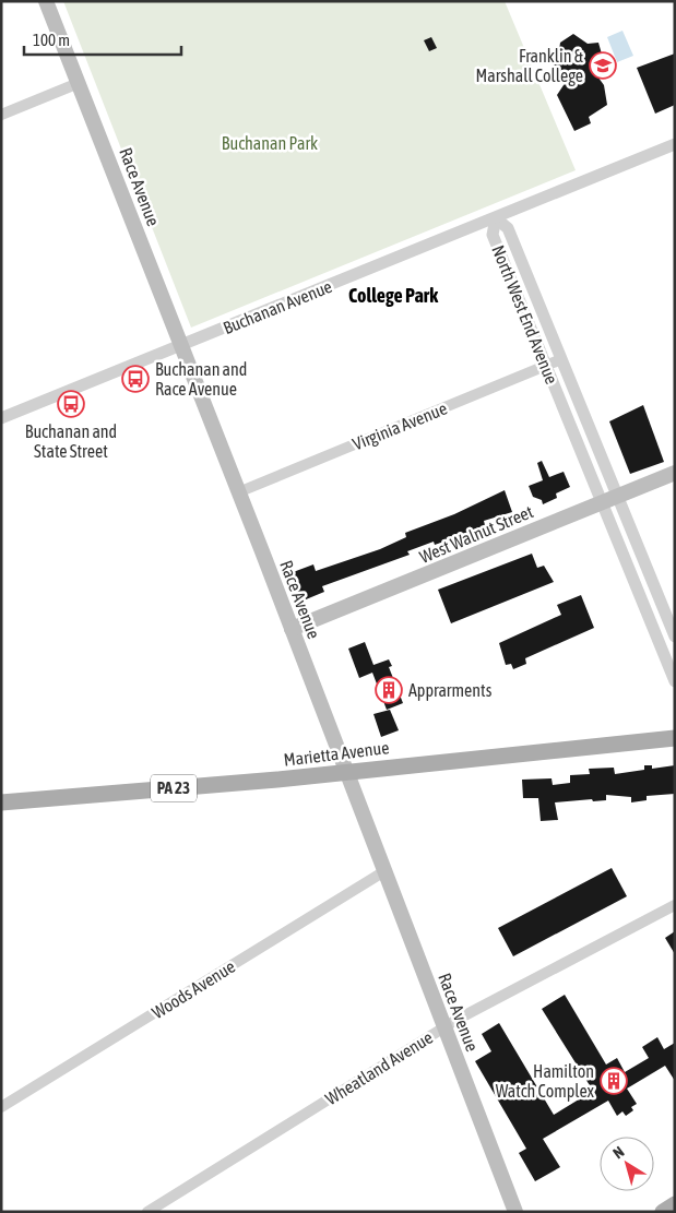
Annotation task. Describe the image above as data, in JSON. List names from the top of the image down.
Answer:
{
  "streets": {
    "main road": [
      "Race Avenue",
      "West Walnut Street",
      "Marietta Avenue",
      "PA 23"
    ],
    "street": [
      "Buchanan Avenue",
      "North West End Avenue",
      "Virginia Avenue",
      "Woods Avenue",
      "Wheatland Avenue"
    ]
  },
  "crossings": [
    ["Race Avenue", "Buchanan Avenue"],
    ["Race Avenue", "Virginia Avenue"],
    ["Race Avenue", "West Walnut Street"],
    ["Race Avenue", "Marietta Avenue"],
    ["Race Avenue", "Woods Avenue"],
    ["Race Avenue", "Wheatland Avenue"],
    ["Buchanan Avenue", "North West End Avenue"],
    ["North West End Avenue", "Virginia Avenue"],
    ["North West End Avenue", "West Walnut Street"]
  ],
  "districts": ["College Park"],
  "parks": ["Buchanan Park"],
  "places": {
    "school or university": ["Franklin & Marshall College"],
    "bus stop": ["Buchanan and Race Avenue", "Buchanan and State Street"],
    "building": ["Apprarments", "Hamilton Watch Complex"]
  },
  "scale_bar": "100 m",
  "north": "top left"
}
